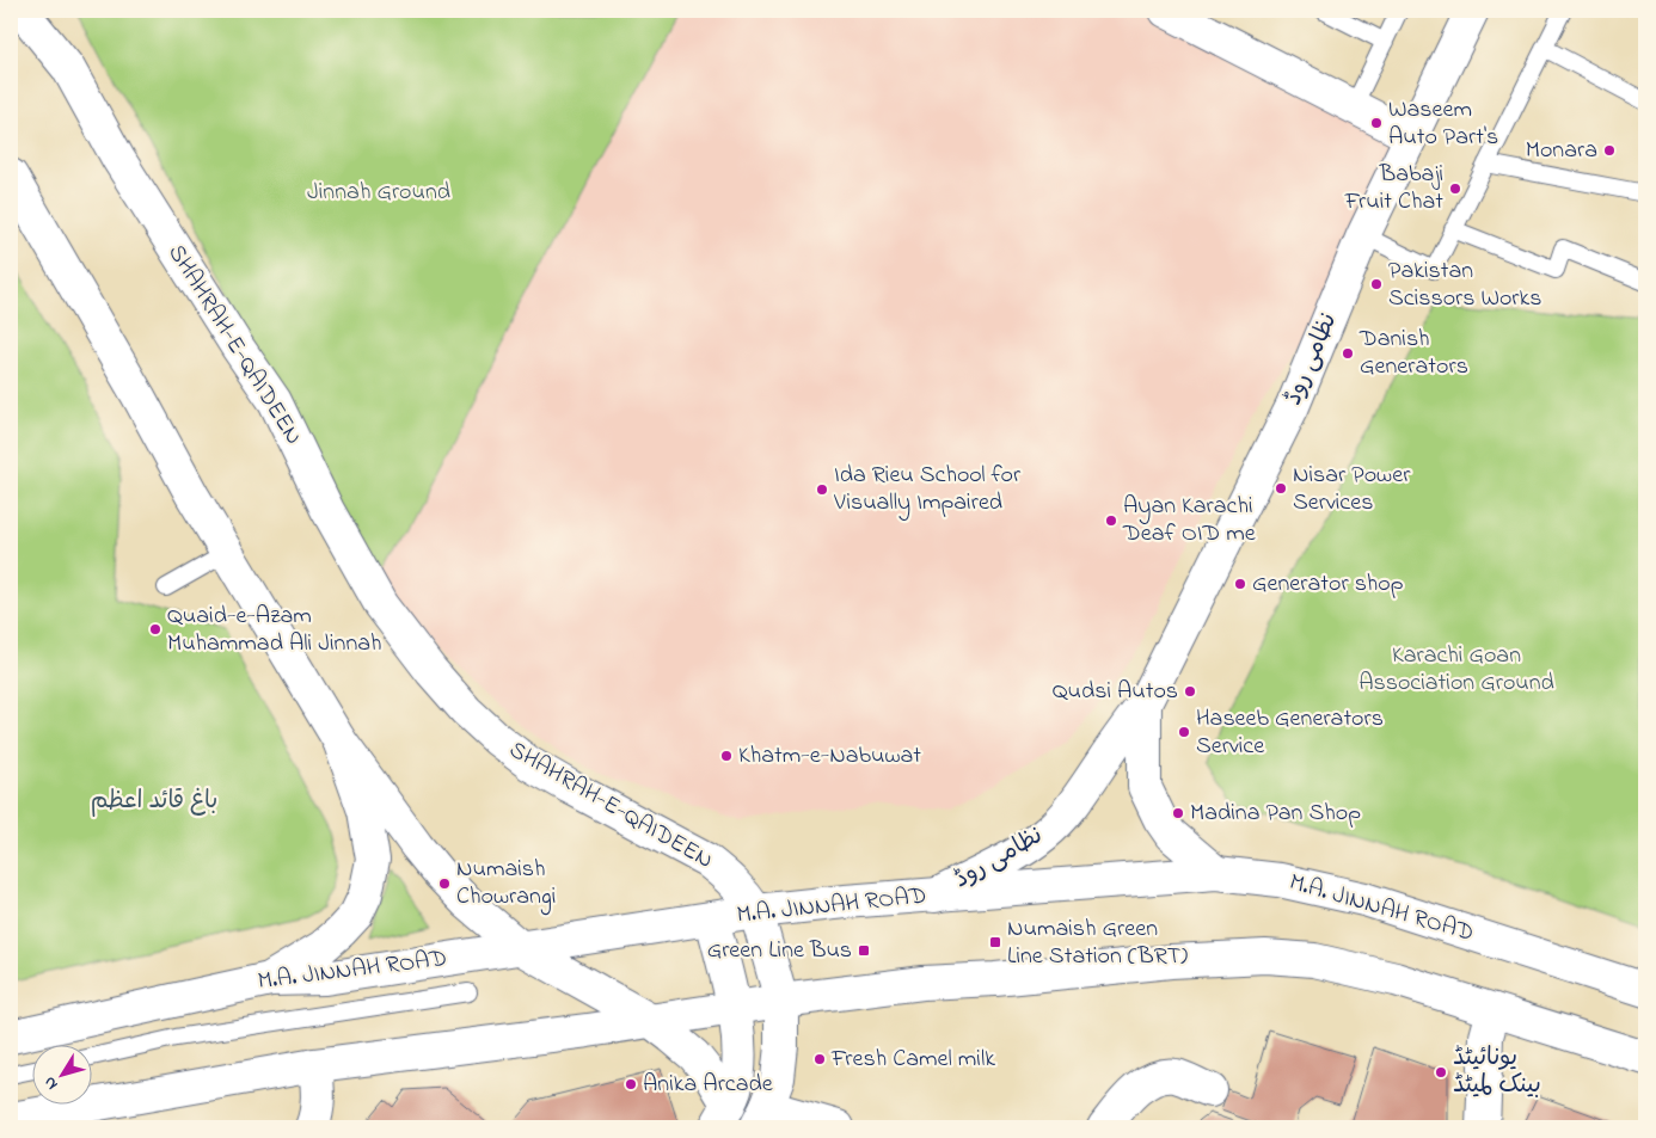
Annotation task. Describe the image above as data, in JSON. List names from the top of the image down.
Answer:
{
  "streets": {
    "main road": ["SHAHRAH-E-QAIDEEN", "نظامی روڈ", "M.A. JINNAH ROAD"]
  },
  "crossings": [
    ["SHAHRAH-E-QAIDEEN", "M.A. JINNAH ROAD"],
    ["نظامی روڈ", "M.A. JINNAH ROAD"]
  ],
  "parks": ["Jinnah Ground", "Karachi Goan Association Ground", "باغ قائد اعظم"],
  "places": {
    "other": [
      "Waseem Auto Part's",
      "Monara",
      "Babaji Fruit Chat",
      "Pakistan Scissors Works",
      "Danish Generators",
      "Nisar Power Services",
      "Ida Rieu School for Visually Impaired",
      "Ayan Karachi Deaf OID me",
      "Generator shop",
      "Quaid-e-Azam Muhammad Ali Jinnah",
      "Qudsi Autos",
      "Haseeb Generators Service",
      "Khatm-e-Nabuwat",
      "Madina Pan Shop",
      "Numaish Chowrangi",
      "Fresh Camel milk",
      "یونائیٹڈ بینک لمیٹڈ",
      "Anika Arcade"
    ],
    "transit": ["Numaish Green Line Station (BRT)", "Green Line Bus"]
  },
  "north": "bottom left"
}
